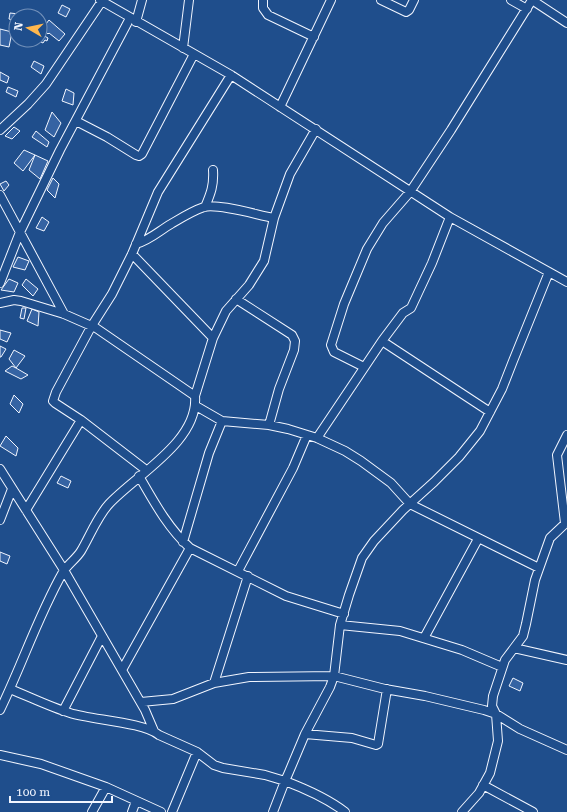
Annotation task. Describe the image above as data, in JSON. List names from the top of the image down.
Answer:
{
  "scale_bar": "100 m",
  "north": "left"
}
